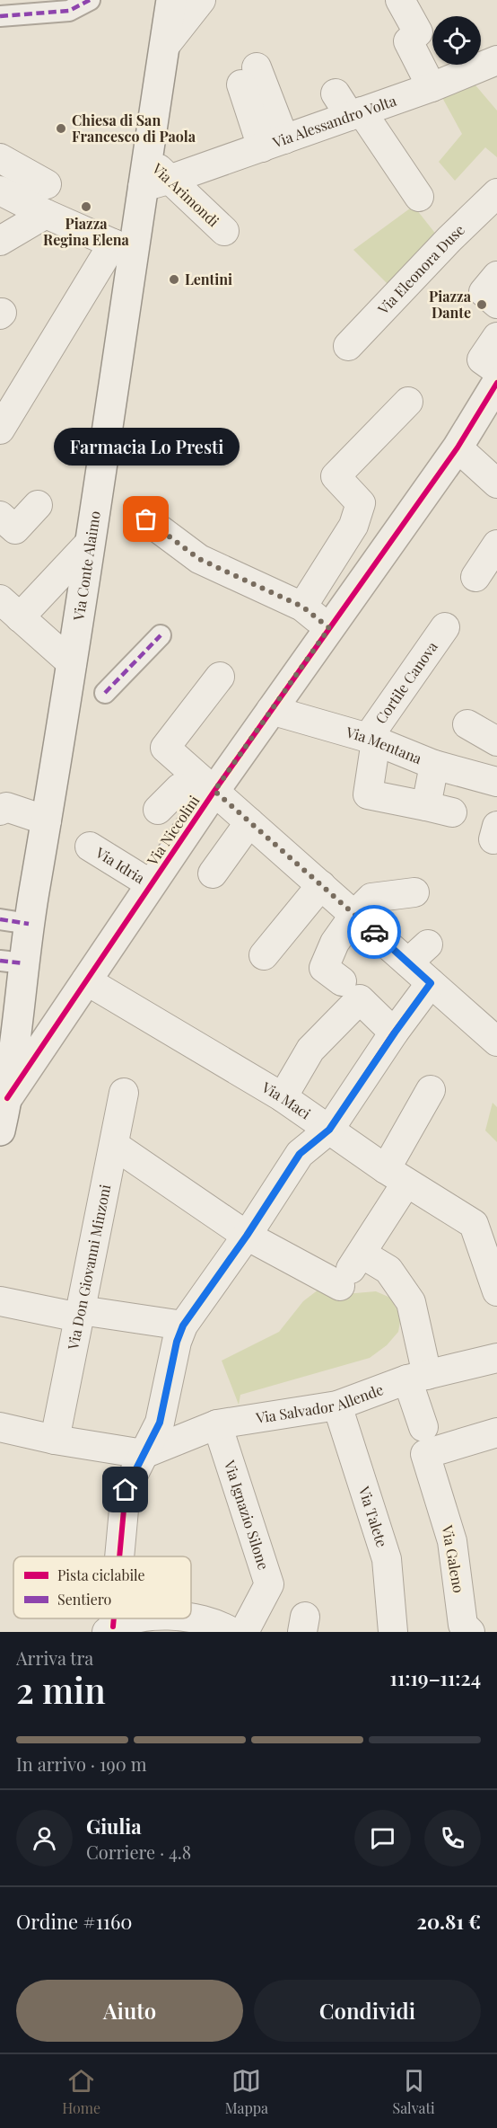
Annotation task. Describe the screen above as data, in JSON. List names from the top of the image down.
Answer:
{
  "streets": {
    "main road": ["Via Conte Alaimo", "Via Niccolini"],
    "street": [
      "Via Alessandro Volta",
      "Via Arimondi",
      "Via Eleonora Duse",
      "Cortile Canova",
      "Via Mentana",
      "Via Idria",
      "Via Maci",
      "Via Don Giovanni Minzoni",
      "Via Salvador Allende",
      "Via Ignazio Silone",
      "Via Talete",
      "Via Galeno"
    ]
  },
  "crossings": [
    ["Via Alessandro Volta", "Via Arimondi"],
    ["Via Arimondi", "Via Conte Alaimo"],
    ["Via Conte Alaimo", "Via Niccolini"],
    ["Cortile Canova", "Via Mentana"],
    ["Via Mentana", "Via Niccolini"],
    ["Via Niccolini", "Via Idria"],
    ["Via Niccolini", "Via Maci"],
    ["Via Salvador Allende", "Via Ignazio Silone"],
    ["Via Salvador Allende", "Via Talete"]
  ],
  "places": [
    "Chiesa di San Francesco di Paola",
    "Piazza Regina Elena",
    "Lentini",
    "Piazza Dante",
    "Farmacia Lo Presti"
  ],
  "legend": ["Pista ciclabile", "Sentiero"],
  "page": {
    "bubble": "Farmacia Lo Presti",
    "heading": ["2 min", "Arriva tra", "11:19–11:24"],
    "panel": [
      "Giulia",
      "Corriere · 4.8",
      "Ordine #1160",
      "20.81 €"
    ],
    "bar": "In arrivo · 190 m",
    "buttons": ["Aiuto", "Condividi"],
    "tabs": ["Home", "Mappa", "Salvati"]
  }
}
